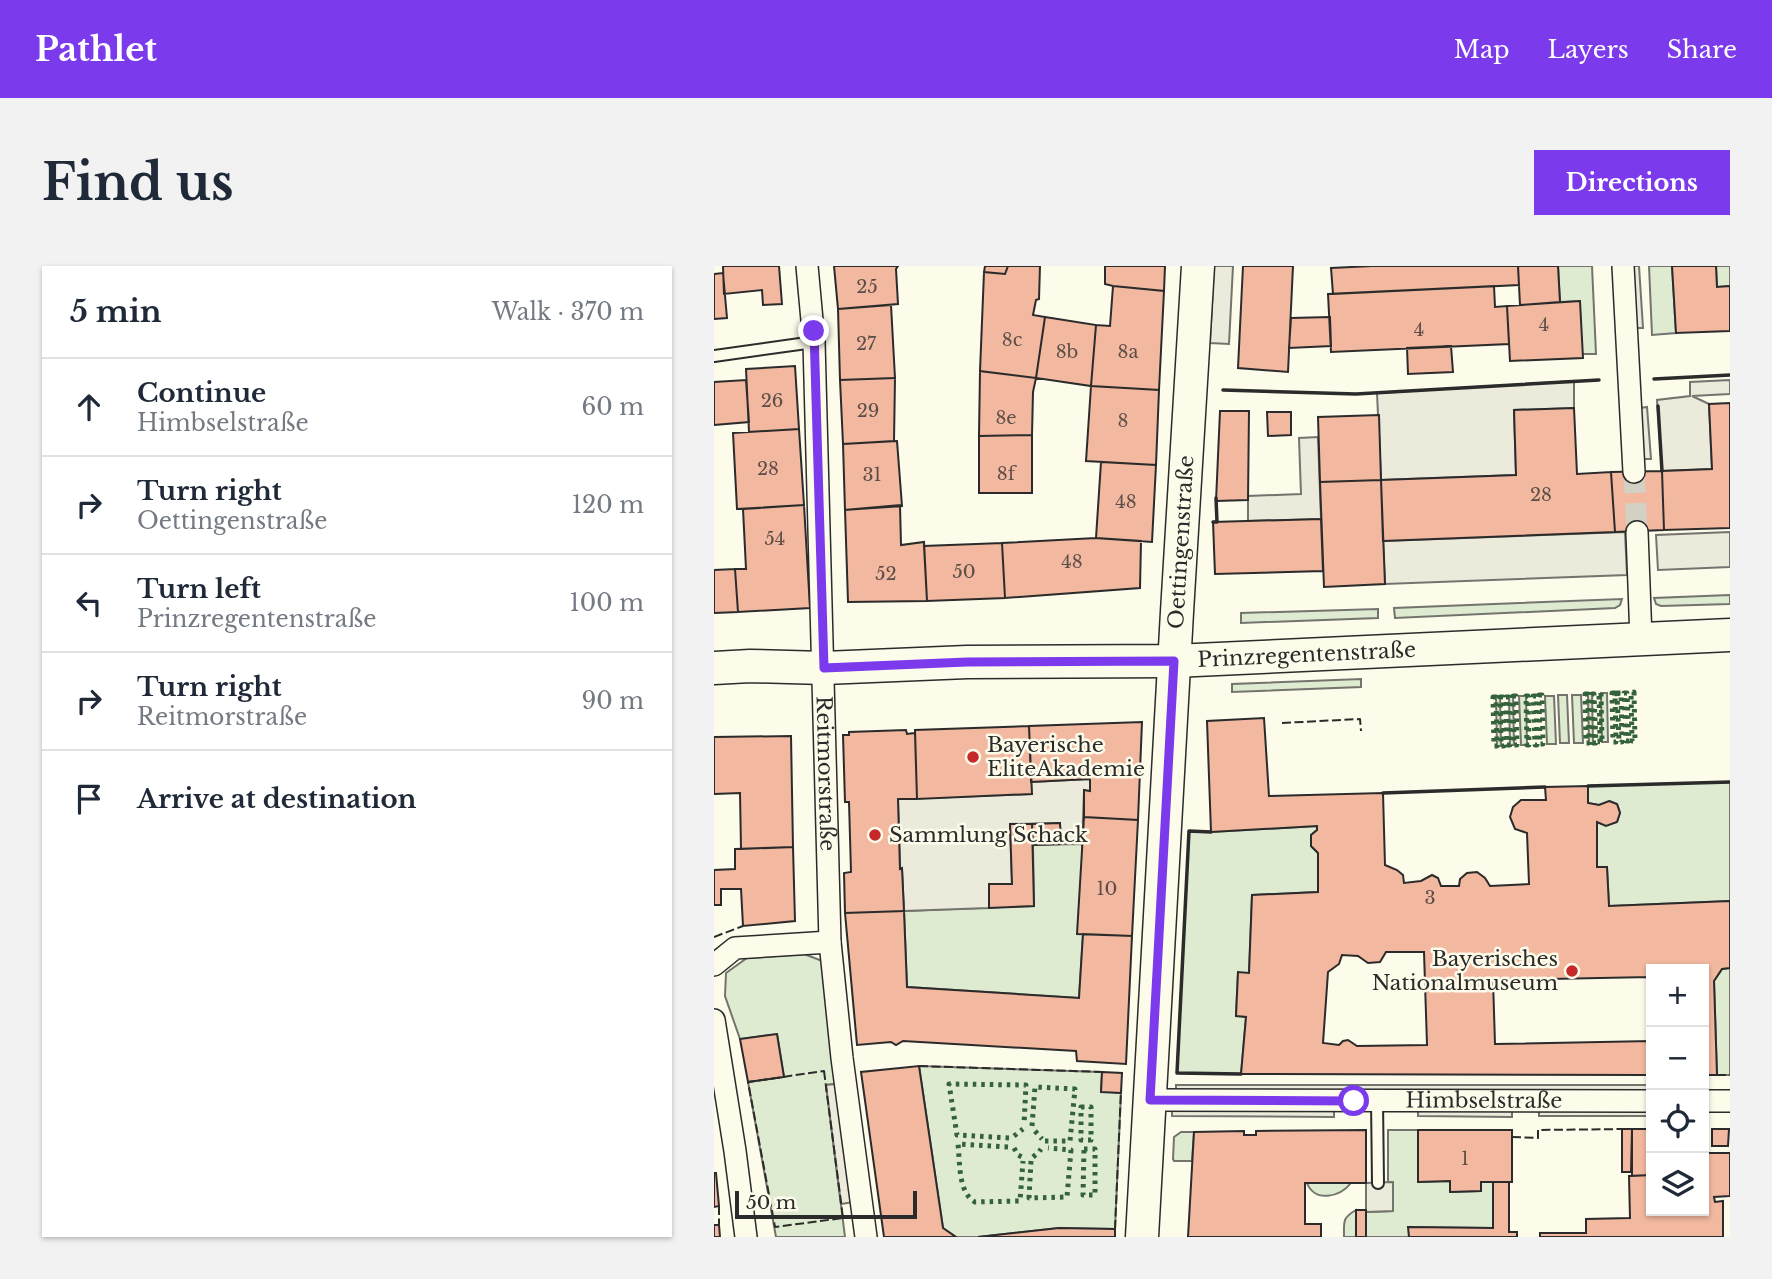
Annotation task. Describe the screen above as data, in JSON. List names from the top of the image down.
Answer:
{
  "streets": {
    "main road": ["Oettingenstraße", "Prinzregentenstraße"],
    "street": ["Reitmorstraße", "Himbselstraße"]
  },
  "crossings": [
    ["Oettingenstraße", "Prinzregentenstraße"],
    ["Oettingenstraße", "Himbselstraße"],
    ["Prinzregentenstraße", "Reitmorstraße"]
  ],
  "places": ["Bayerische EliteAkademie", "Sammlung Schack", "Bayerisches Nationalmuseum"],
  "house_numbers": [
    "25",
    "4",
    "4",
    "8c",
    "27",
    "8b",
    "8a",
    "26",
    "29",
    "8e",
    "8",
    "28",
    "8f",
    "31",
    "28",
    "48",
    "54",
    "48",
    "50",
    "52",
    "10",
    "3",
    "1"
  ],
  "scale_bar": "50 m",
  "page": {
    "header": "Pathlet",
    "nav": ["Map", "Layers", "Share"],
    "buttons": "Directions",
    "title": "Find us",
    "heading": ["5 min", "Walk · 370 m"],
    "list": [
      ["Continue", "Himbselstraße", "60 m"],
      ["Turn right", "Oettingenstraße", "120 m"],
      ["Turn left", "Prinzregentenstraße", "100 m"],
      ["Turn right", "Reitmorstraße", "90 m"],
      "Arrive at destination"
    ],
    "map_buttons": ["+", "−"],
    "scale": "50 m"
  }
}
